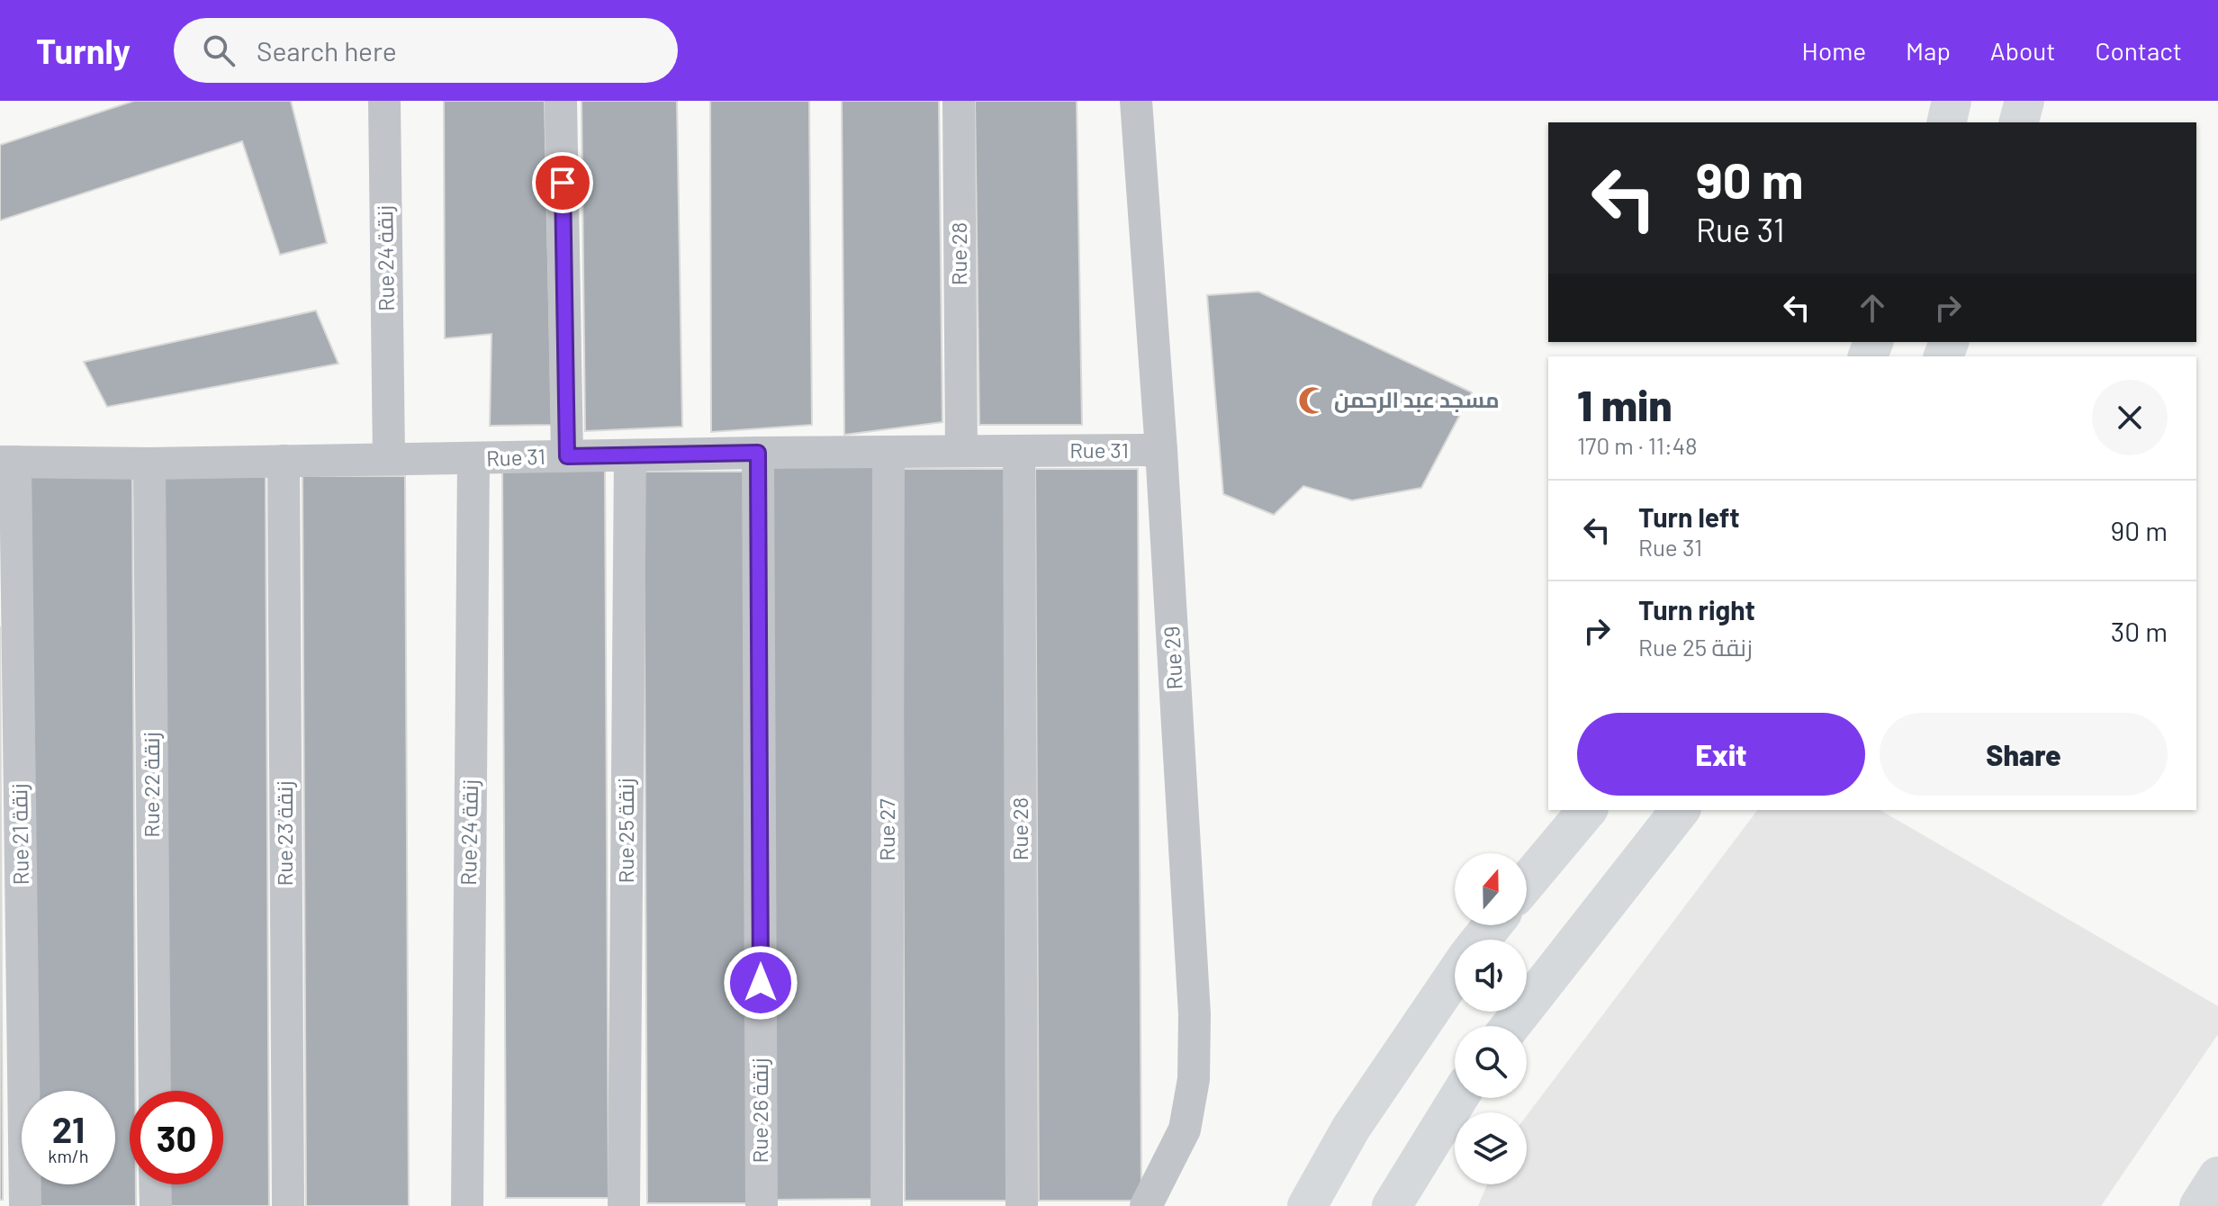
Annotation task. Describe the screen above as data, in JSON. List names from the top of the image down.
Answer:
{
  "streets": {
    "street": [
      "Rue 28",
      "Rue 24 زنقة",
      "Rue 31",
      "Rue 29",
      "Rue 22 زنقة",
      "Rue 27",
      "Rue 25 زنقة",
      "Rue 23 زنقة",
      "Rue 21 زنقة",
      "Rue 26 زنقة"
    ]
  },
  "crossings": [
    ["Rue 28", "Rue 31"],
    ["Rue 24 زنقة", "Rue 31"],
    ["Rue 31", "Rue 29"],
    ["Rue 31", "Rue 22 زنقة"],
    ["Rue 31", "Rue 27"],
    ["Rue 31", "Rue 25 زنقة"],
    ["Rue 31", "Rue 23 زنقة"],
    ["Rue 31", "Rue 21 زنقة"],
    ["Rue 31", "Rue 26 زنقة"]
  ],
  "places": {
    "mosque": ["مسجد عبد الرحمن"]
  },
  "north": "top",
  "page": {
    "header": "Turnly",
    "search": "Search here",
    "nav": [
      "Home",
      "Map",
      "About",
      "Contact"
    ],
    "turn": ["90 m", "Rue 31"],
    "heading": ["1 min", "170 m · 11:48"],
    "list": [
      {
        "name": "Turn left",
        "note": "Rue 31",
        "value": "90 m"
      },
      {
        "name": "Turn right",
        "note": "Rue 25 زنقة",
        "value": "30 m"
      }
    ],
    "buttons": ["Exit", "Share"],
    "speed": "21 km/h",
    "limit": "30"
  }
}
